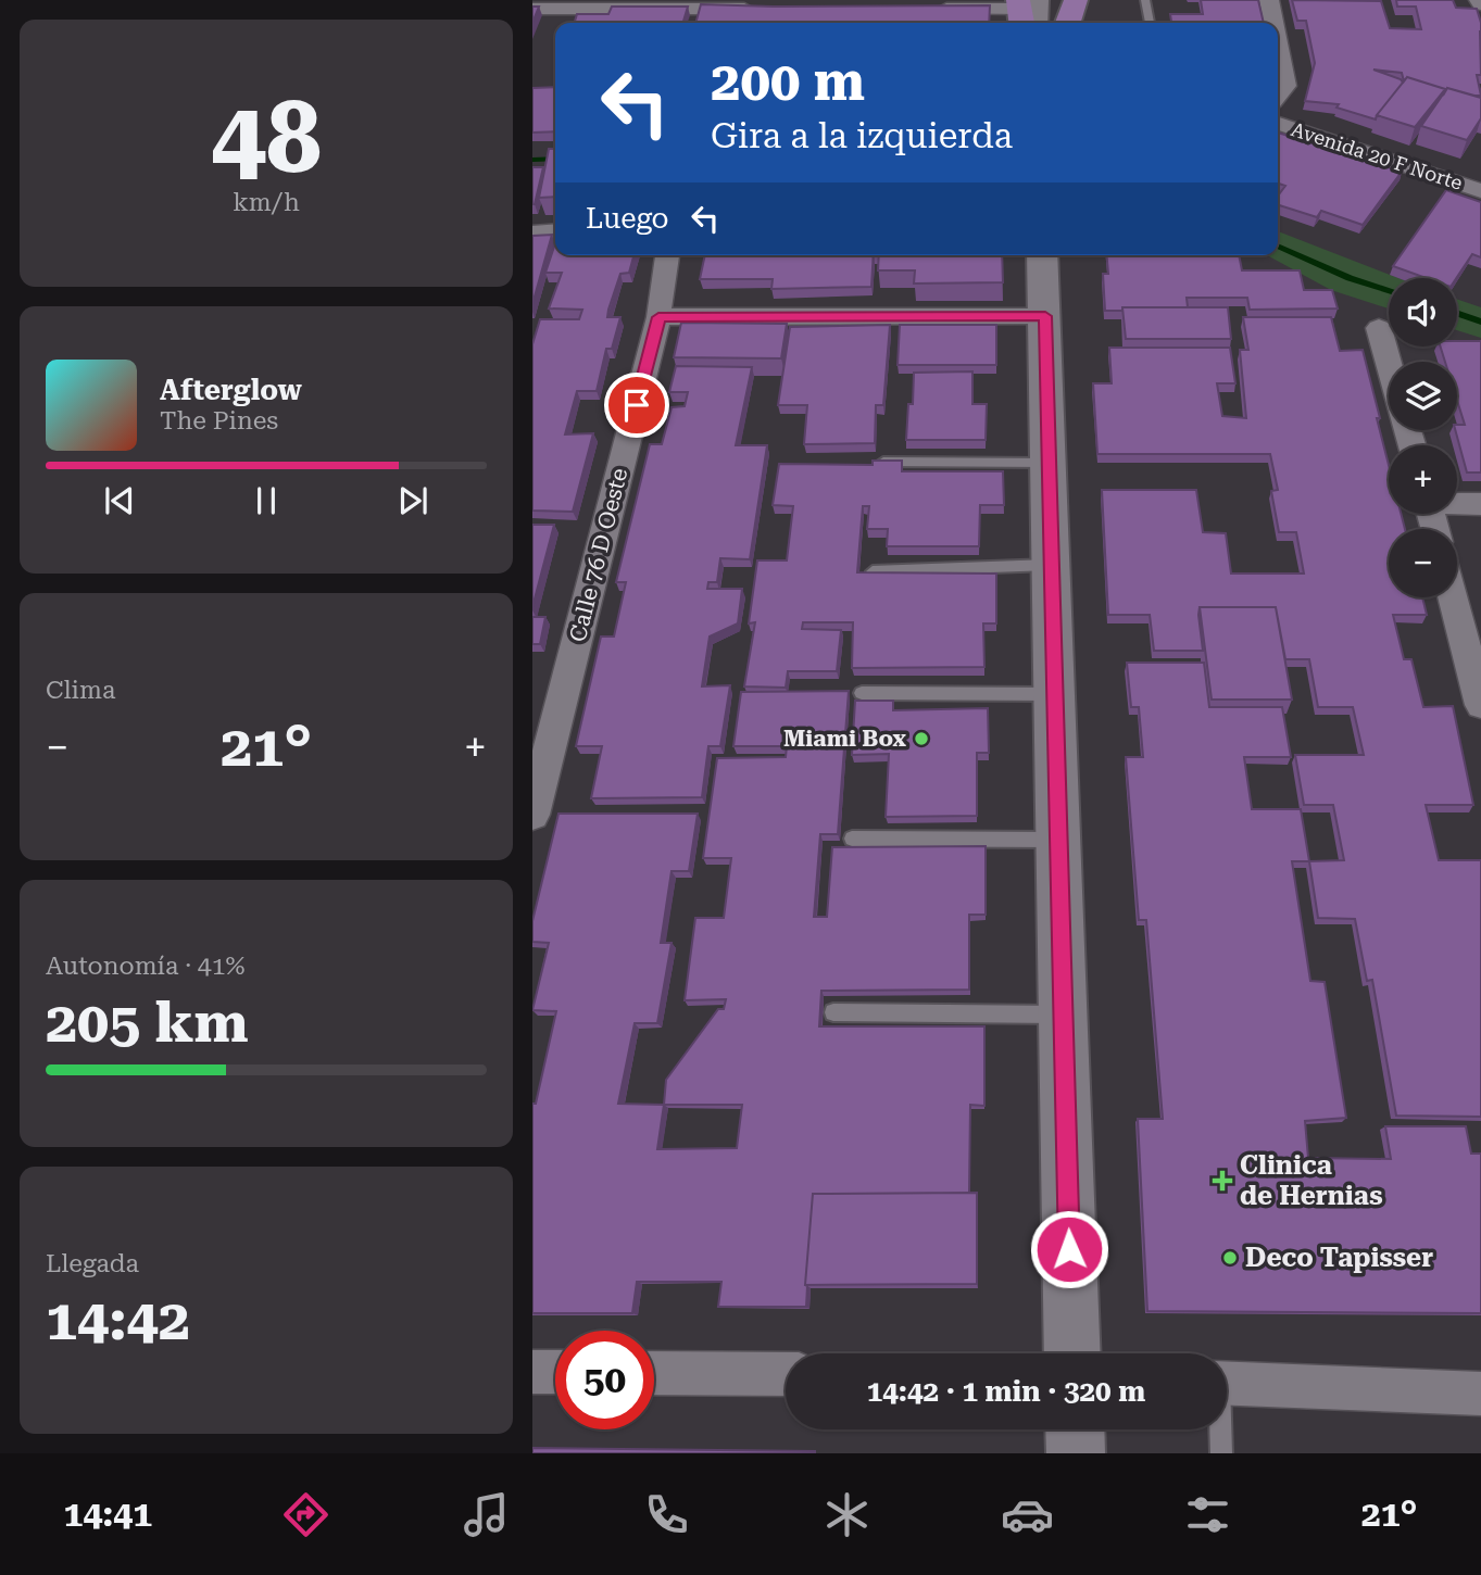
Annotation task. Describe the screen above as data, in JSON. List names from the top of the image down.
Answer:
{
  "streets": {
    "street": ["Avenida 20 F Norte", "Calle 76 D Oeste"]
  },
  "places": {
    "other": ["Miami Box", "Deco Tapisser"],
    "health": ["Clinica de Hernias"]
  },
  "page": {
    "tile": [
      ["48", "km/h"],
      "Clima",
      ["Autonomía · 41%", "205 km"],
      ["Llegada", "14:42"]
    ],
    "turn": ["200 m", "Gira a la izquierda"],
    "then": "Luego",
    "map_buttons": ["+", "−"],
    "song": ["Afterglow", "The Pines"],
    "heat": ["−", "21°", "+"],
    "limit": "50",
    "trip": "14:42 · 1 min · 320 m",
    "tabs": ["14:41", "21°"]
  }
}
